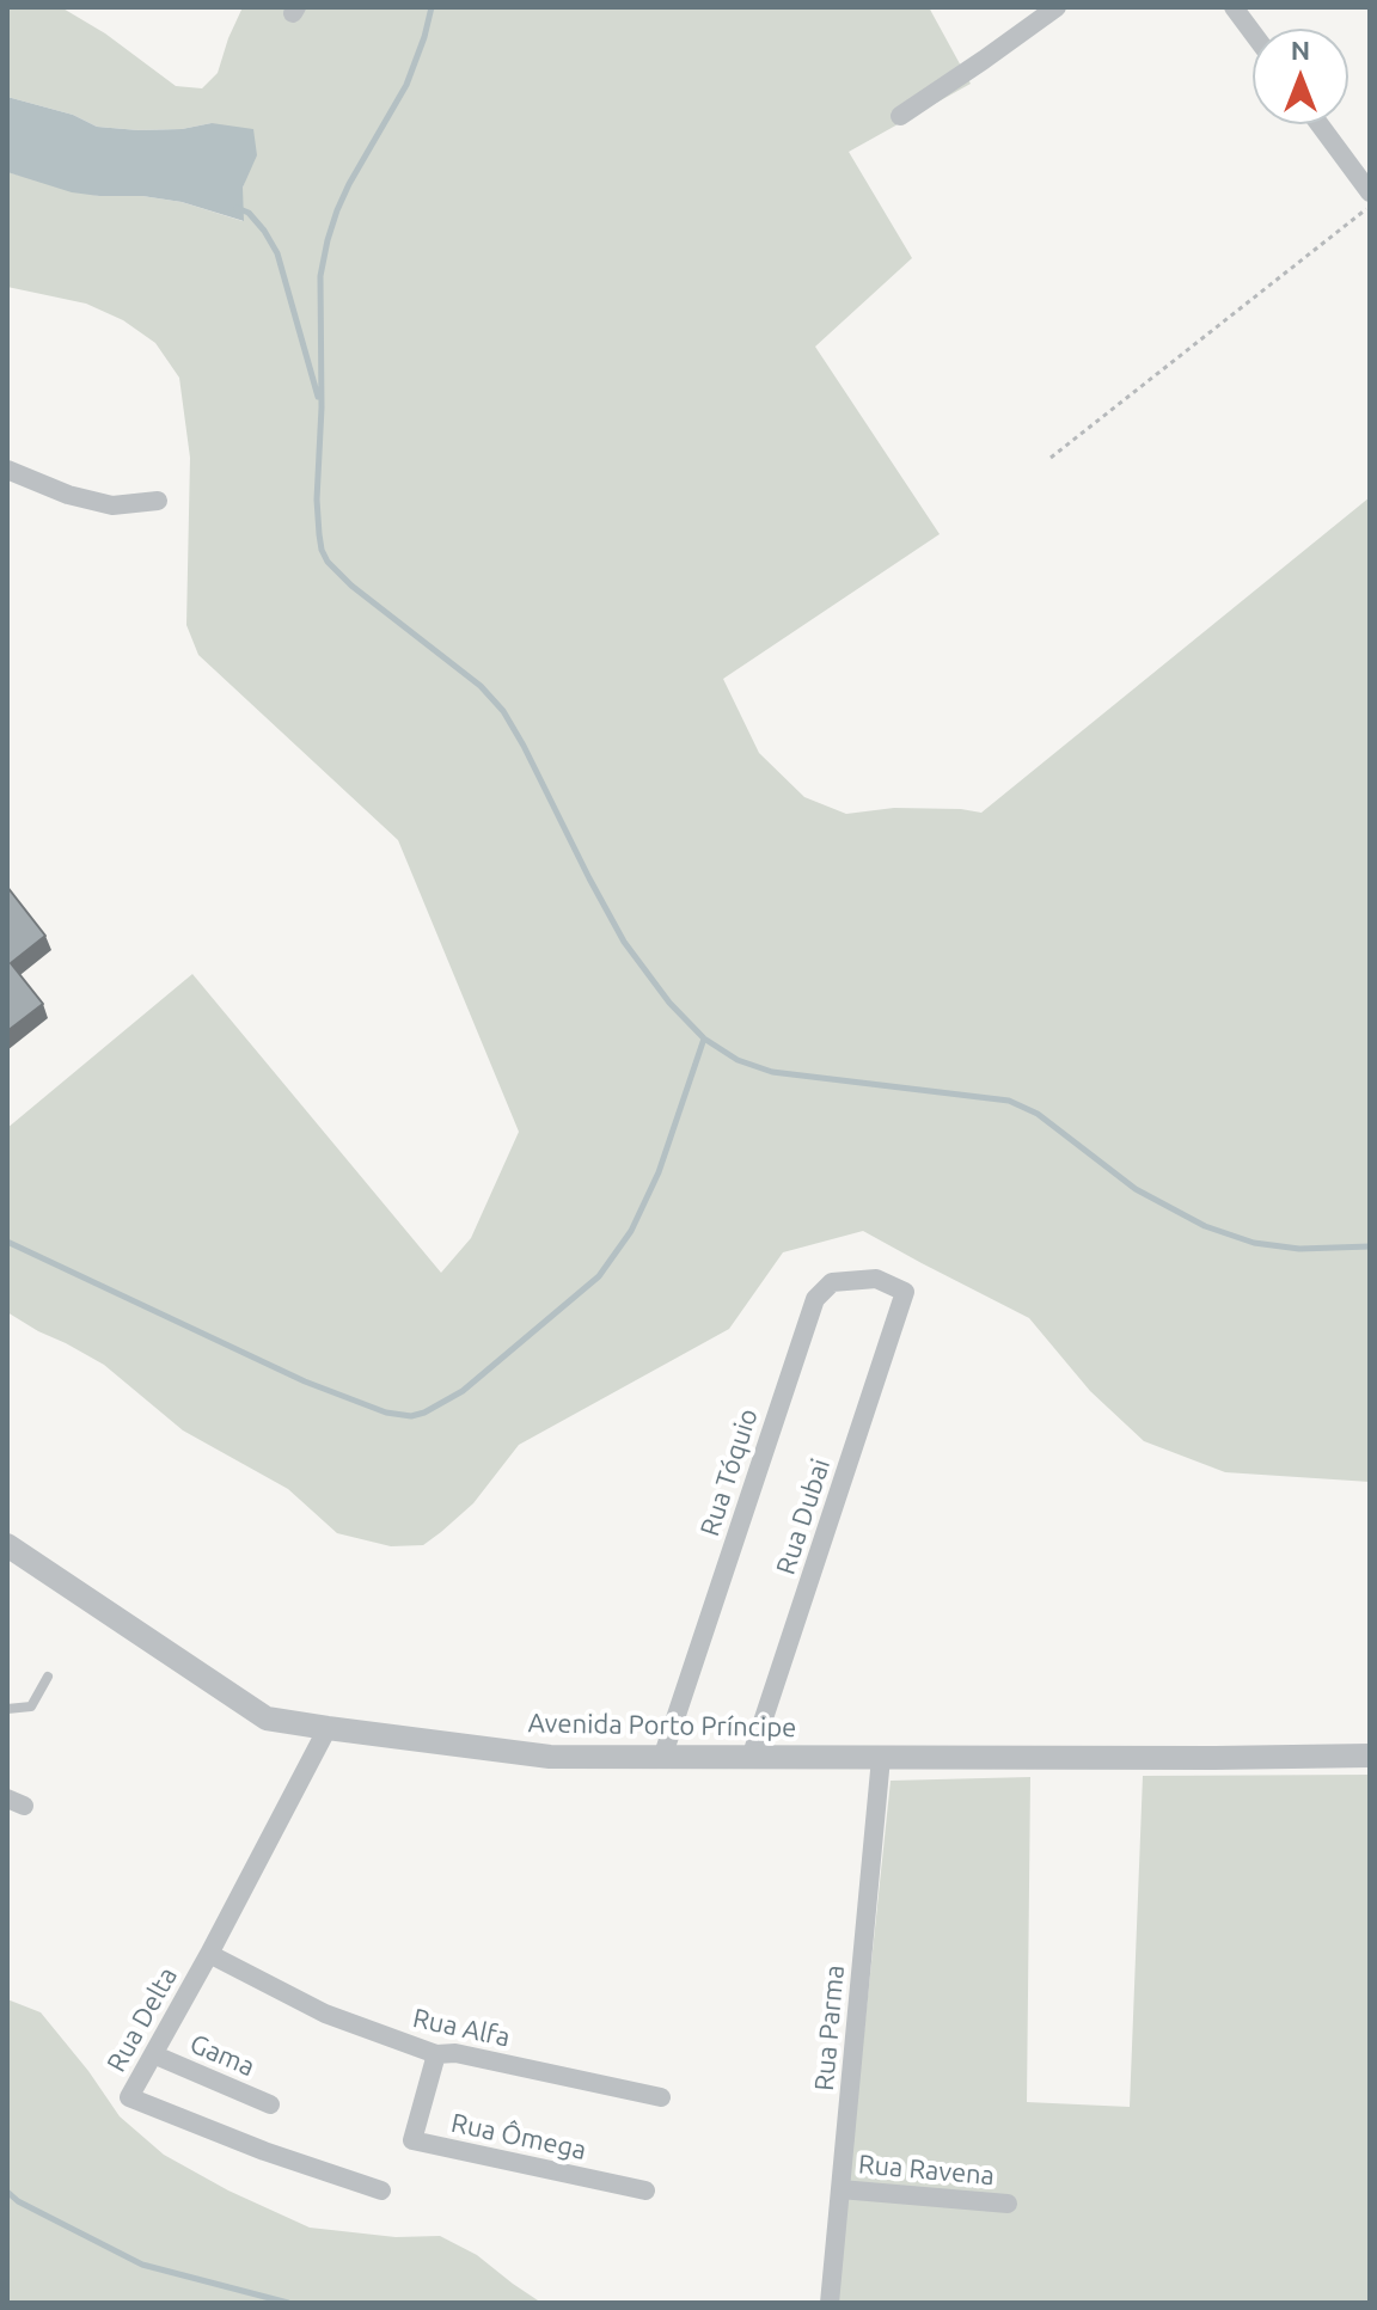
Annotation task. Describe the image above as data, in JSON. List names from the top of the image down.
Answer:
{
  "streets": {
    "street": [
      "Rua Tóquio",
      "Rua Dubai",
      "Avenida Porto Príncipe",
      "Rua Delta",
      "Rua Alfa",
      "Rua Parma",
      "Gama",
      "Rua Ômega",
      "Rua Ravena"
    ]
  },
  "crossings": [
    ["Rua Tóquio", "Rua Dubai"],
    ["Rua Tóquio", "Avenida Porto Príncipe"],
    ["Rua Dubai", "Avenida Porto Príncipe"],
    ["Avenida Porto Príncipe", "Rua Delta"],
    ["Avenida Porto Príncipe", "Rua Parma"],
    ["Rua Delta", "Rua Alfa"],
    ["Rua Delta", "Gama"],
    ["Rua Alfa", "Rua Ômega"],
    ["Rua Parma", "Rua Ravena"]
  ],
  "north": "top"
}
